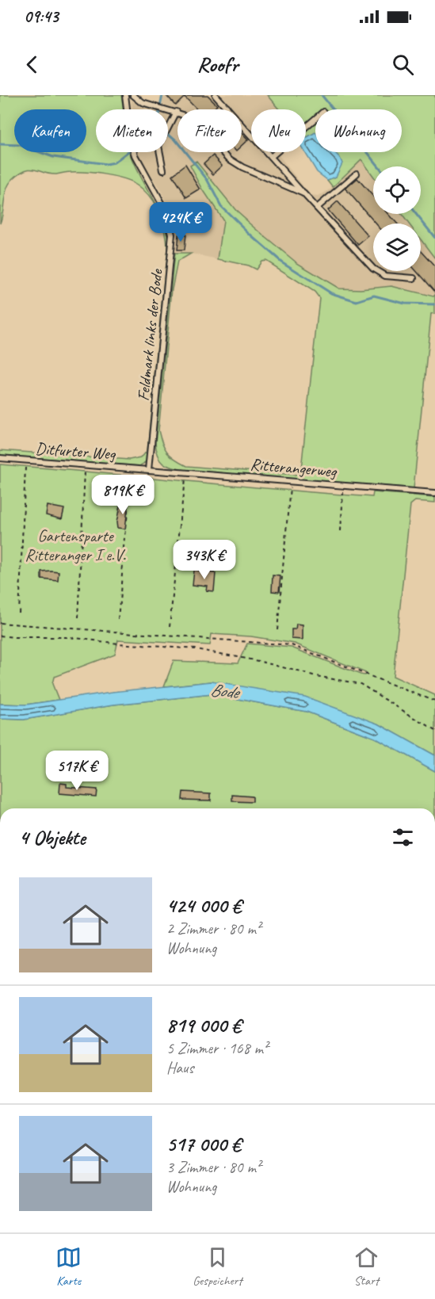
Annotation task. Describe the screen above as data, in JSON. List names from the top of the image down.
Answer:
{
  "streets": {
    "lane": ["Feldmark links der Bode", "Ditfurter Weg", "Ritterangerweg"]
  },
  "crossings": [
    ["Feldmark links der Bode", "Ditfurter Weg"],
    ["Feldmark links der Bode", "Ritterangerweg"],
    ["Ditfurter Weg", "Ritterangerweg"]
  ],
  "water": ["Bode"],
  "parks": ["Gartensparte Ritteranger I e.V."],
  "page": {
    "status": "09:43",
    "header": "Roofr",
    "chip": [
      "Kaufen",
      "Mieten",
      "Filter",
      "Neu",
      "Wohnung"
    ],
    "price": [
      "424K €",
      "819K €",
      "343K €",
      "517K €"
    ],
    "heading": "4 Objekte",
    "list": [
      {
        "name": "424 000 €",
        "note": "2 Zimmer · 80 m² · Wohnung"
      },
      {
        "name": "819 000 €",
        "note": "5 Zimmer · 168 m² · Haus"
      },
      {
        "name": "517 000 €",
        "note": "3 Zimmer · 80 m² · Wohnung"
      }
    ],
    "tabs": ["Karte", "Gespeichert", "Start"]
  }
}
